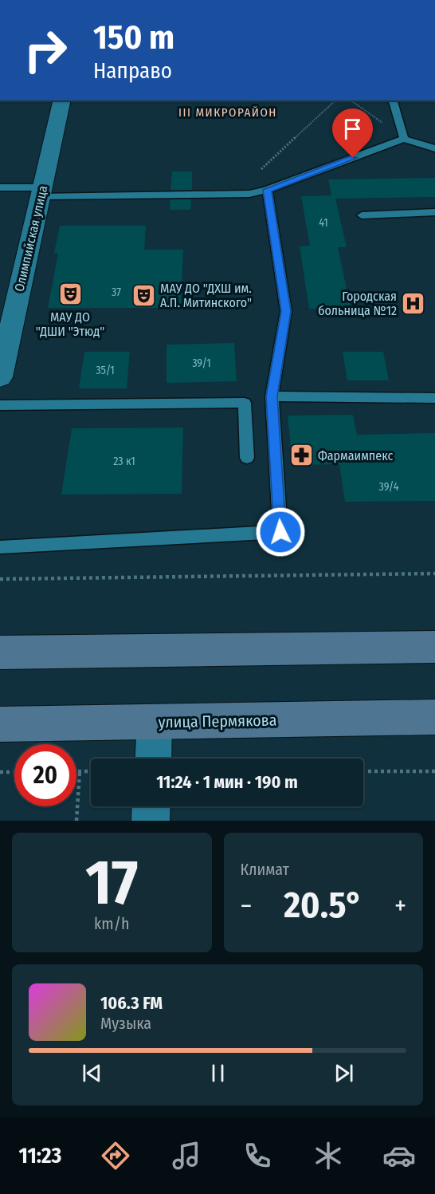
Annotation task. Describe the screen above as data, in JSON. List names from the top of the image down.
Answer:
{
  "streets": {
    "main road": ["улица Пермякова"],
    "street": ["Олимпийская улица"]
  },
  "districts": ["III МИКРОРАЙОН"],
  "places": {
    "theatre": ["МАУ ДО \"ДШИ \"Этюд\"", "МАУ ДО \"ДХШ им. А.П. Митинского\""],
    "hospital": ["Городская больница №12"],
    "pharmacy": ["Фармаимпекс"]
  },
  "house_numbers": [
    "41",
    "37",
    "39/1",
    "35/1",
    "23 к1",
    "39/4"
  ],
  "page": {
    "turn": ["150 m", "Направо"],
    "limit": "20",
    "trip": "11:24 · 1 мин · 190 m",
    "tile": [
      ["17", "km/h"],
      "Климат"
    ],
    "heat": ["−", "20.5°", "+"],
    "song": ["106.3 FM", "Музыка"],
    "tabs": "11:23"
  }
}
